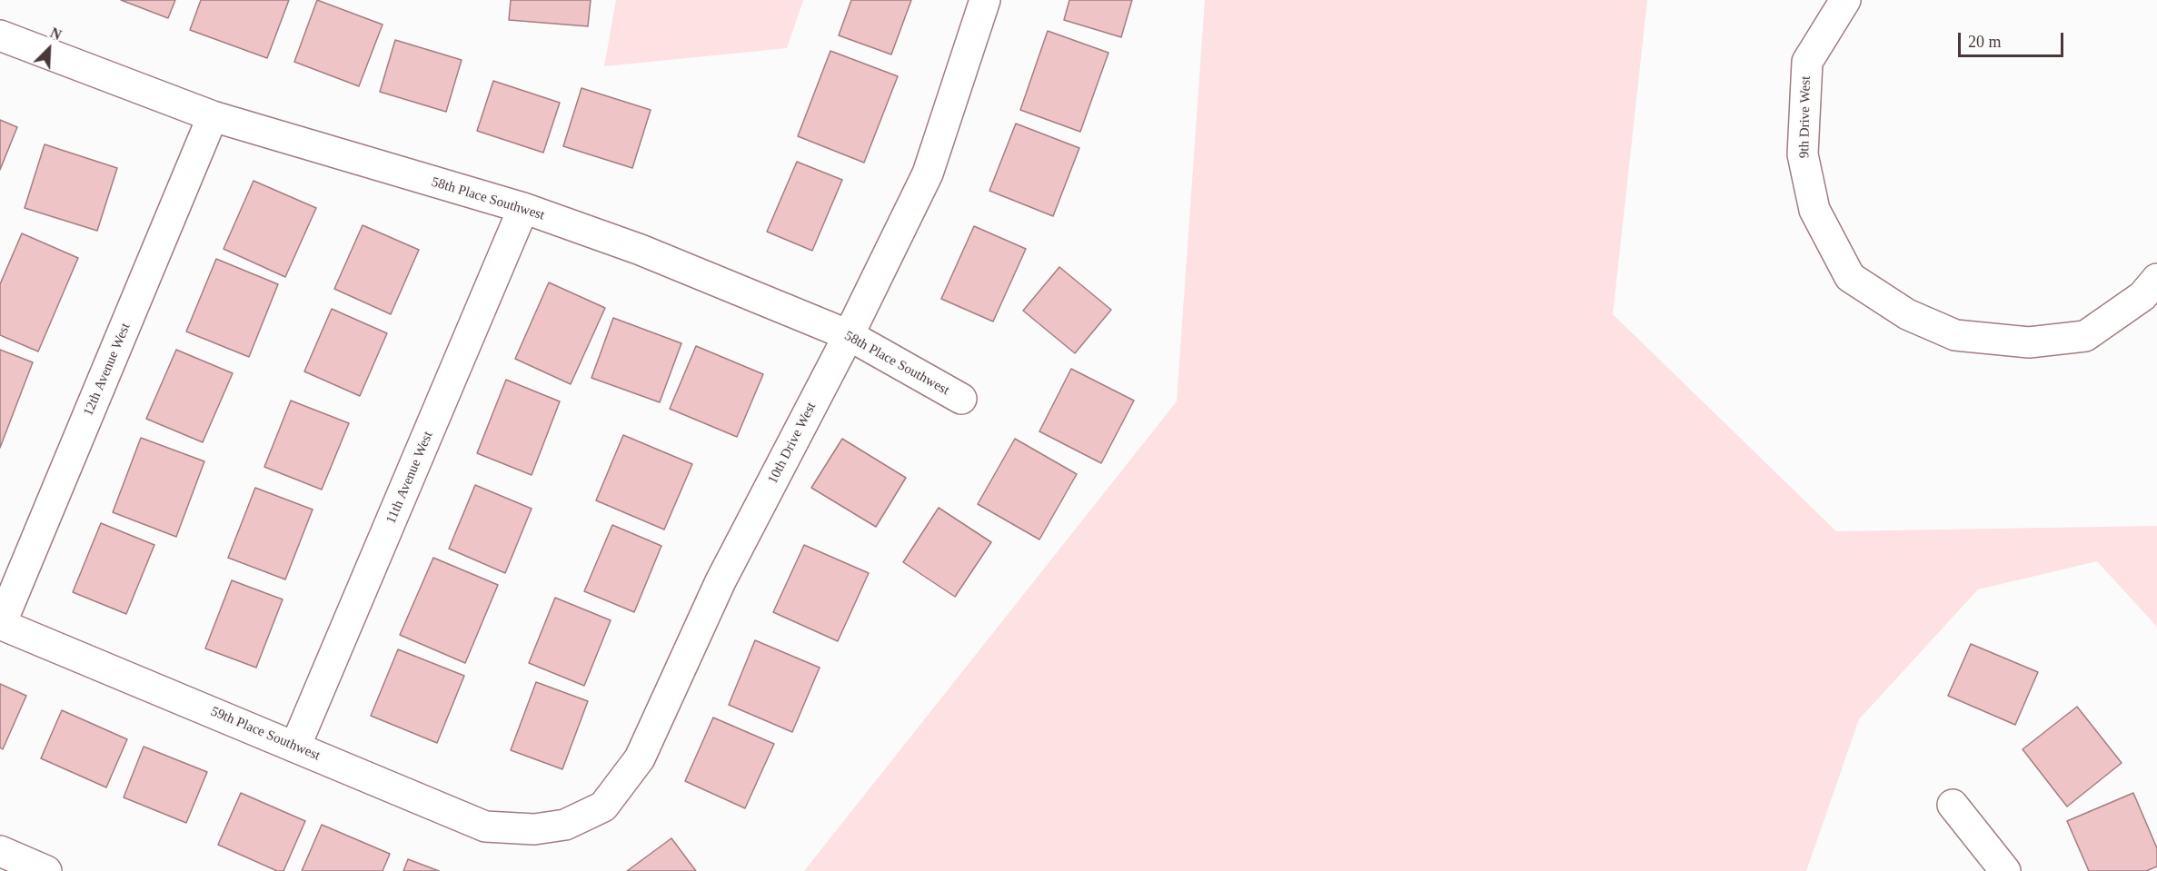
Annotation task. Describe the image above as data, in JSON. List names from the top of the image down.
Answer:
{
  "streets": {
    "street": [
      "9th Drive West",
      "58th Place Southwest",
      "12th Avenue West",
      "10th Drive West",
      "11th Avenue West",
      "59th Place Southwest"
    ]
  },
  "crossings": [
    ["58th Place Southwest", "12th Avenue West"],
    ["58th Place Southwest", "10th Drive West"],
    ["58th Place Southwest", "11th Avenue West"],
    ["12th Avenue West", "59th Place Southwest"],
    ["10th Drive West", "59th Place Southwest"],
    ["11th Avenue West", "59th Place Southwest"]
  ],
  "scale_bar": "20 m",
  "north": "top right"
}
